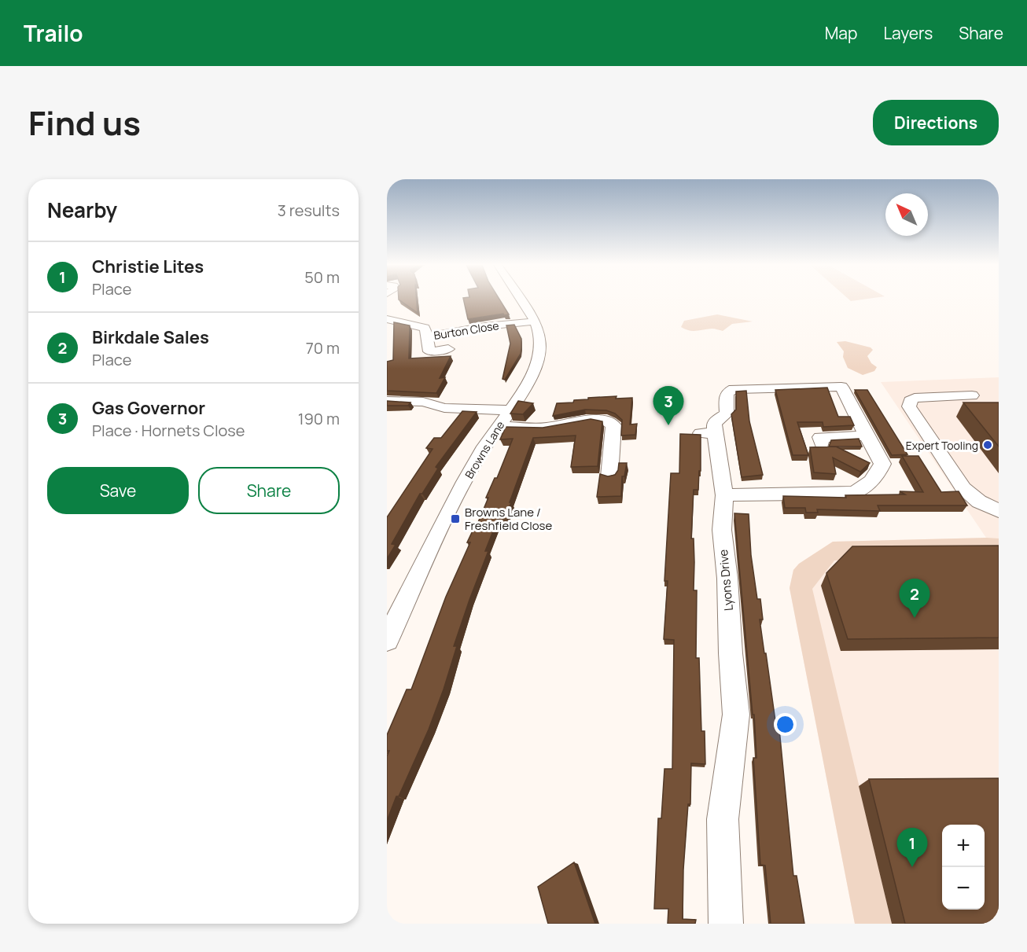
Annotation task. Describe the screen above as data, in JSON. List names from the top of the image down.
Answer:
{
  "streets": {
    "street": ["Burton Close", "Browns Lane", "Lyons Drive"]
  },
  "crossings": [
    ["Burton Close", "Browns Lane"]
  ],
  "places": {
    "other": ["Expert Tooling"],
    "transit": ["Browns Lane / Freshfield Close"]
  },
  "north": "top left",
  "page": {
    "header": "Trailo",
    "nav": ["Map", "Layers", "Share"],
    "title": "Find us",
    "buttons": [
      "Directions",
      ["Save", "Share"]
    ],
    "heading": ["Nearby", "3 results"],
    "list": [
      {
        "mark": "1",
        "name": "Christie Lites",
        "note": "Place",
        "value": "50 m"
      },
      {
        "mark": "2",
        "name": "Birkdale Sales",
        "note": "Place",
        "value": "70 m"
      },
      {
        "mark": "3",
        "name": "Gas Governor",
        "note": "Place · Hornets Close",
        "value": "190 m"
      }
    ],
    "pins": ["3", "2", "1"],
    "map_buttons": ["+", "−"]
  }
}
